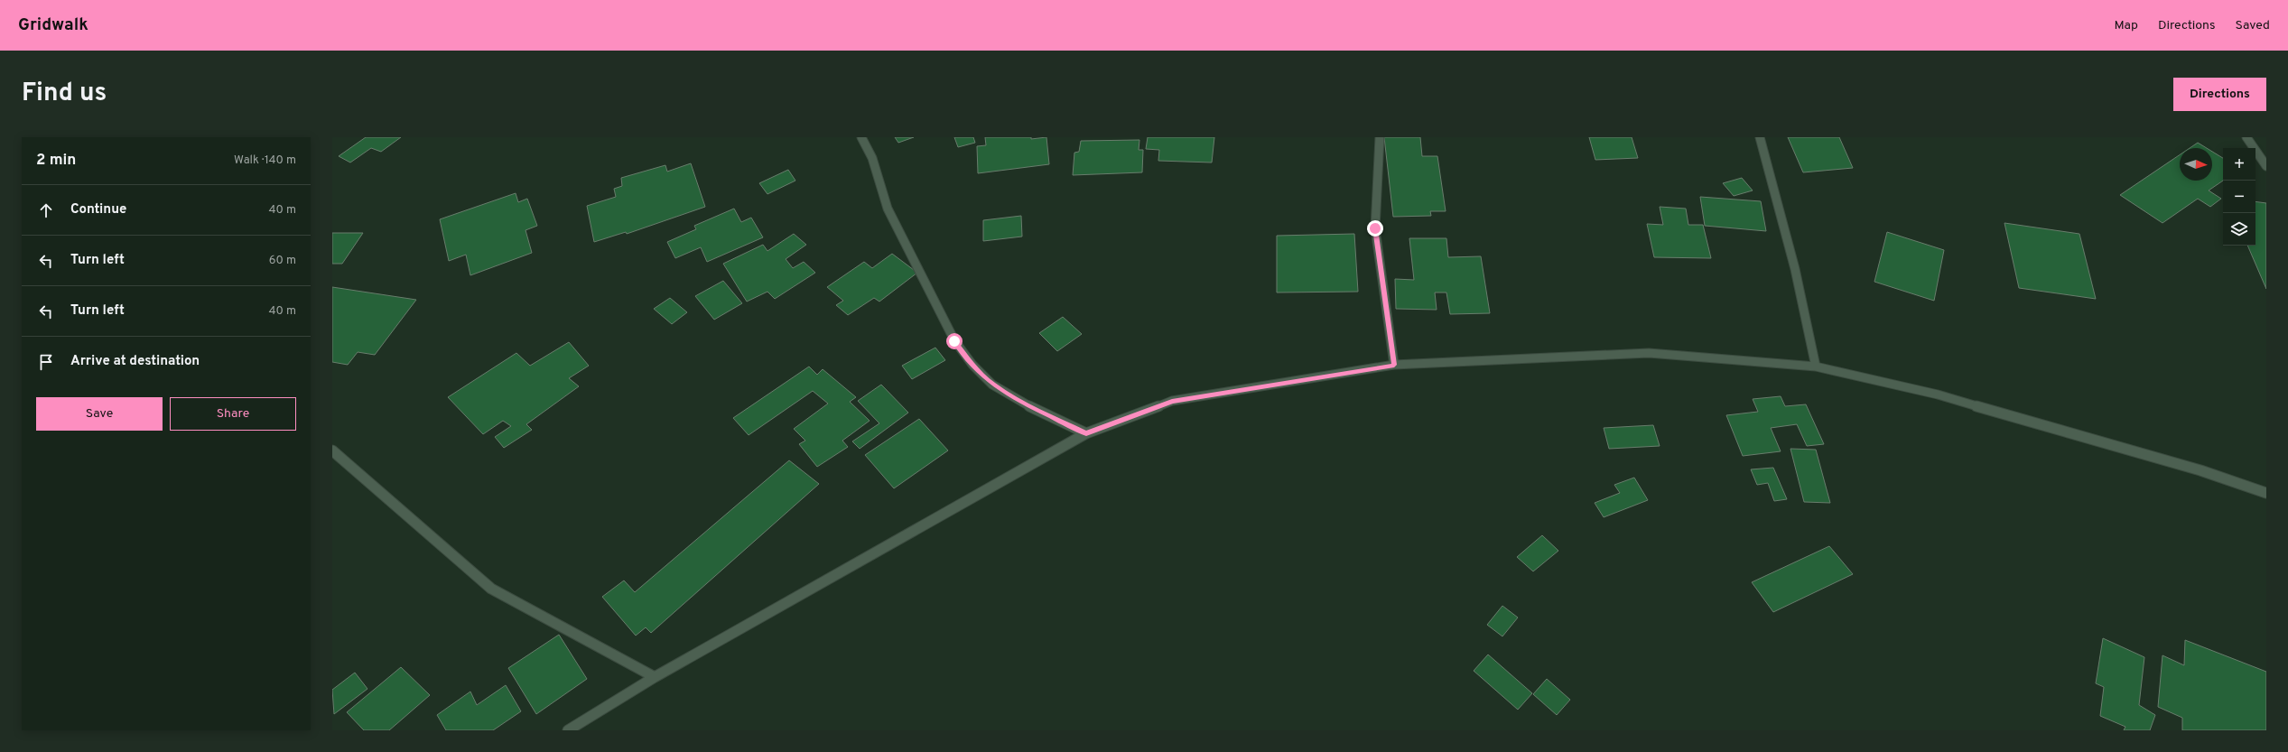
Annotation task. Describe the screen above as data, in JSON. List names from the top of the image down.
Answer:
{
  "north": "right",
  "page": {
    "header": "Gridwalk",
    "nav": ["Map", "Directions", "Saved"],
    "title": "Find us",
    "buttons": [
      "Directions",
      ["Save", "Share"]
    ],
    "heading": ["2 min", "Walk · 140 m"],
    "map_buttons": ["+", "−"],
    "list": [
      ["Continue", "40 m"],
      ["Turn left", "60 m"],
      ["Turn left", "40 m"],
      "Arrive at destination"
    ]
  }
}
